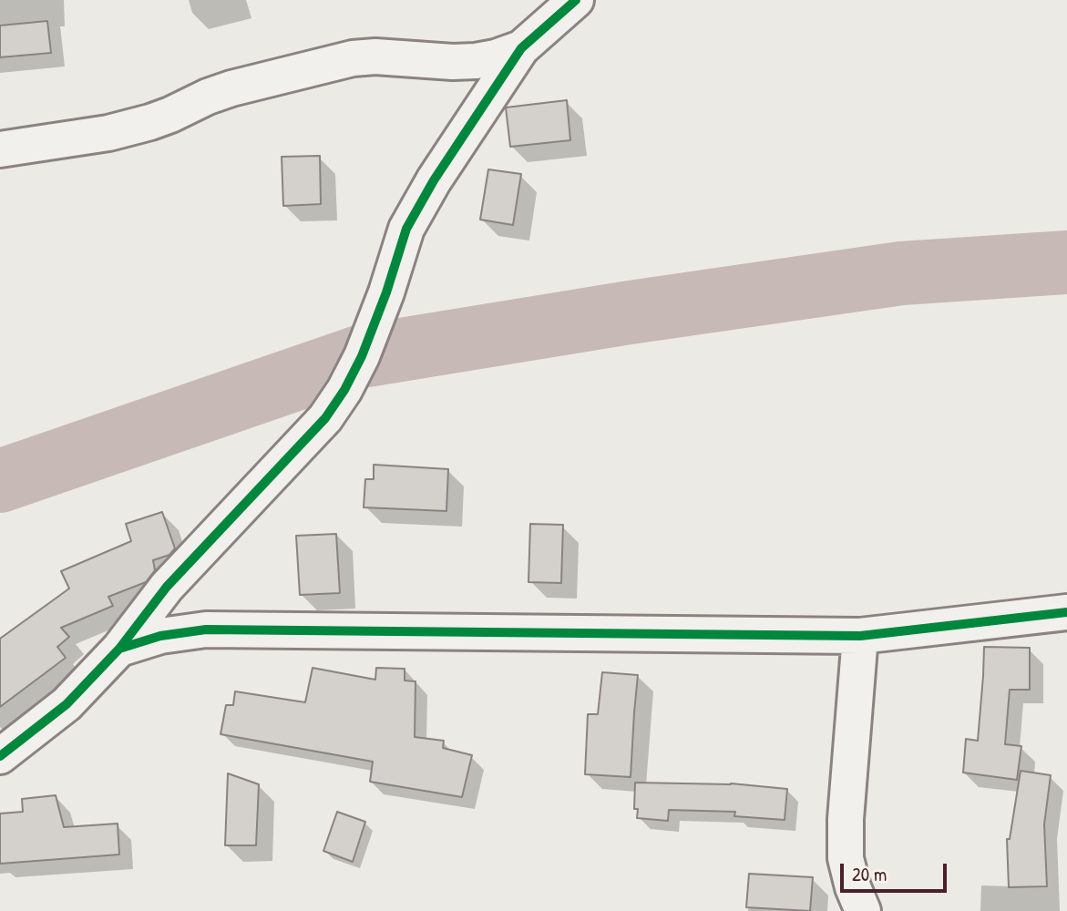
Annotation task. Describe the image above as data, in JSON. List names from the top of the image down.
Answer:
{
  "scale_bar": "20 m"
}
